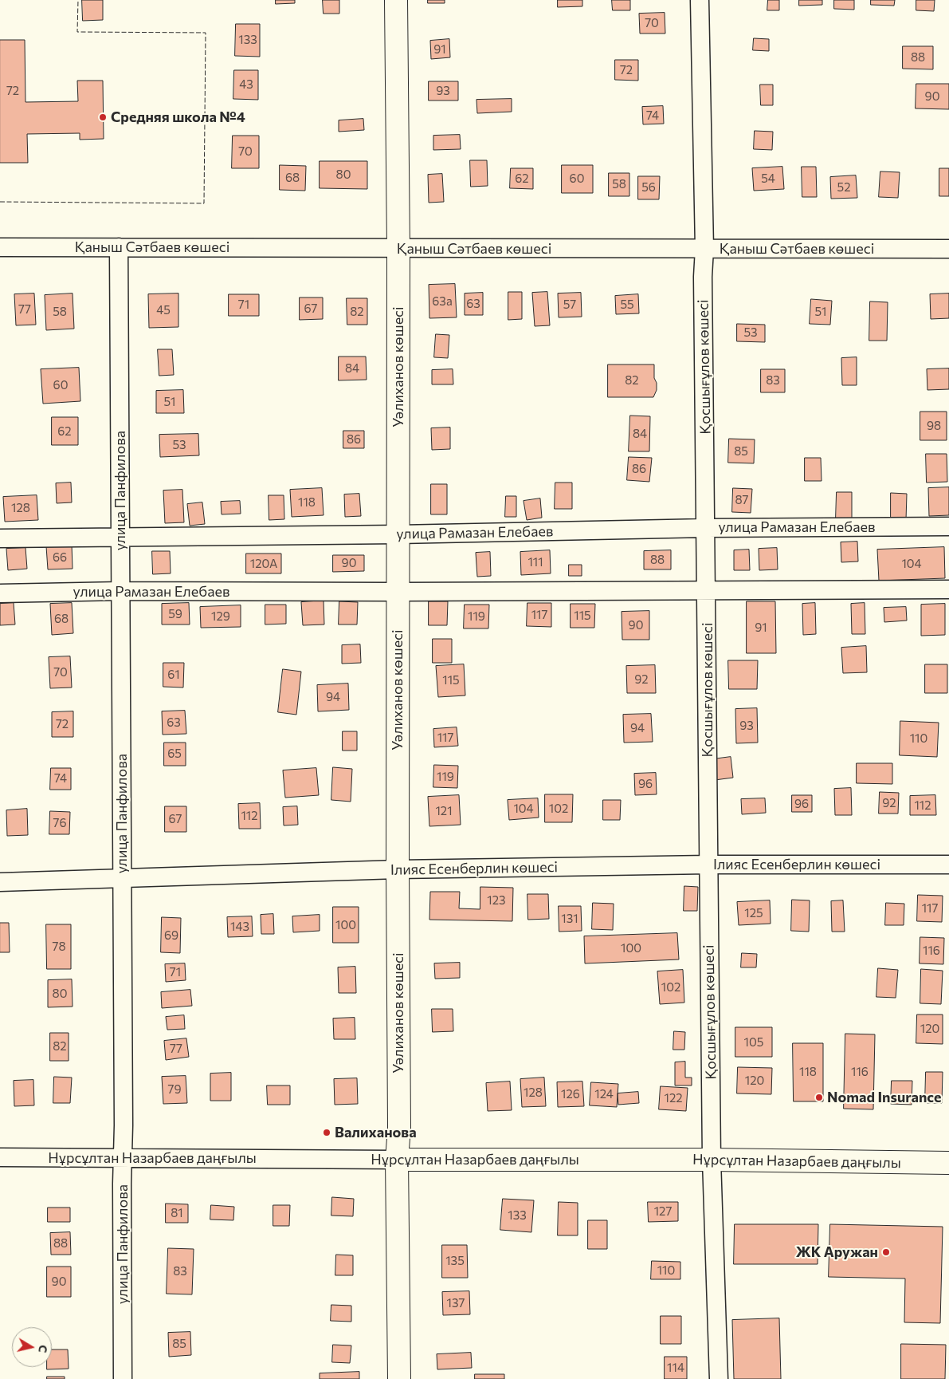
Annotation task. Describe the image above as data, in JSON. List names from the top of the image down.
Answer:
{
  "streets": {
    "main road": ["Уәлиханов көшесі", "Нұрсұлтан Назарбаев даңғылы"],
    "street": [
      "Қаныш Сәтбаев көшесі",
      "Қосшығұлов көшесі",
      "улица Панфилова",
      "улица Рамазан Елебаев",
      "Ілияс Есенберлин көшесі"
    ]
  },
  "crossings": [
    ["Қаныш Сәтбаев көшесі", "Уәлиханов көшесі"],
    ["Қаныш Сәтбаев көшесі", "Қосшығұлов көшесі"],
    ["Қаныш Сәтбаев көшесі", "улица Панфилова"],
    ["Уәлиханов көшесі", "улица Рамазан Елебаев"],
    ["Уәлиханов көшесі", "Ілияс Есенберлин көшесі"],
    ["Уәлиханов көшесі", "Нұрсұлтан Назарбаев даңғылы"],
    ["Қосшығұлов көшесі", "улица Рамазан Елебаев"],
    ["Қосшығұлов көшесі", "Ілияс Есенберлин көшесі"],
    ["Қосшығұлов көшесі", "Нұрсұлтан Назарбаев даңғылы"],
    ["улица Панфилова", "улица Рамазан Елебаев"],
    ["улица Панфилова", "Ілияс Есенберлин көшесі"],
    ["улица Панфилова", "Нұрсұлтан Назарбаев даңғылы"]
  ],
  "places": [
    "Средняя школа №4",
    "Nomad Insurance",
    "Валиханова",
    "ЖК Аружан"
  ],
  "house_numbers": [
    "70",
    "133",
    "91",
    "88",
    "72",
    "43",
    "72",
    "93",
    "90",
    "74",
    "70",
    "80",
    "68",
    "62",
    "60",
    "54",
    "58",
    "56",
    "52",
    "63а",
    "63",
    "71",
    "57",
    "55",
    "67",
    "77",
    "45",
    "58",
    "82",
    "51",
    "53",
    "84",
    "82",
    "83",
    "60",
    "51",
    "98",
    "62",
    "84",
    "86",
    "53",
    "85",
    "86",
    "87",
    "118",
    "128",
    "66",
    "88",
    "111",
    "90",
    "120А",
    "104",
    "59",
    "117",
    "115",
    "129",
    "119",
    "68",
    "90",
    "91",
    "70",
    "61",
    "92",
    "115",
    "94",
    "63",
    "72",
    "93",
    "94",
    "117",
    "110",
    "65",
    "119",
    "74",
    "96",
    "92",
    "96",
    "112",
    "104",
    "102",
    "121",
    "112",
    "67",
    "76",
    "123",
    "117",
    "125",
    "131",
    "100",
    "143",
    "69",
    "78",
    "100",
    "116",
    "71",
    "102",
    "80",
    "120",
    "105",
    "82",
    "77",
    "118",
    "116",
    "120",
    "79",
    "128",
    "126",
    "124",
    "122",
    "127",
    "81",
    "133",
    "88",
    "135",
    "110",
    "83",
    "90",
    "137",
    "85",
    "114"
  ],
  "north": "right"
}
